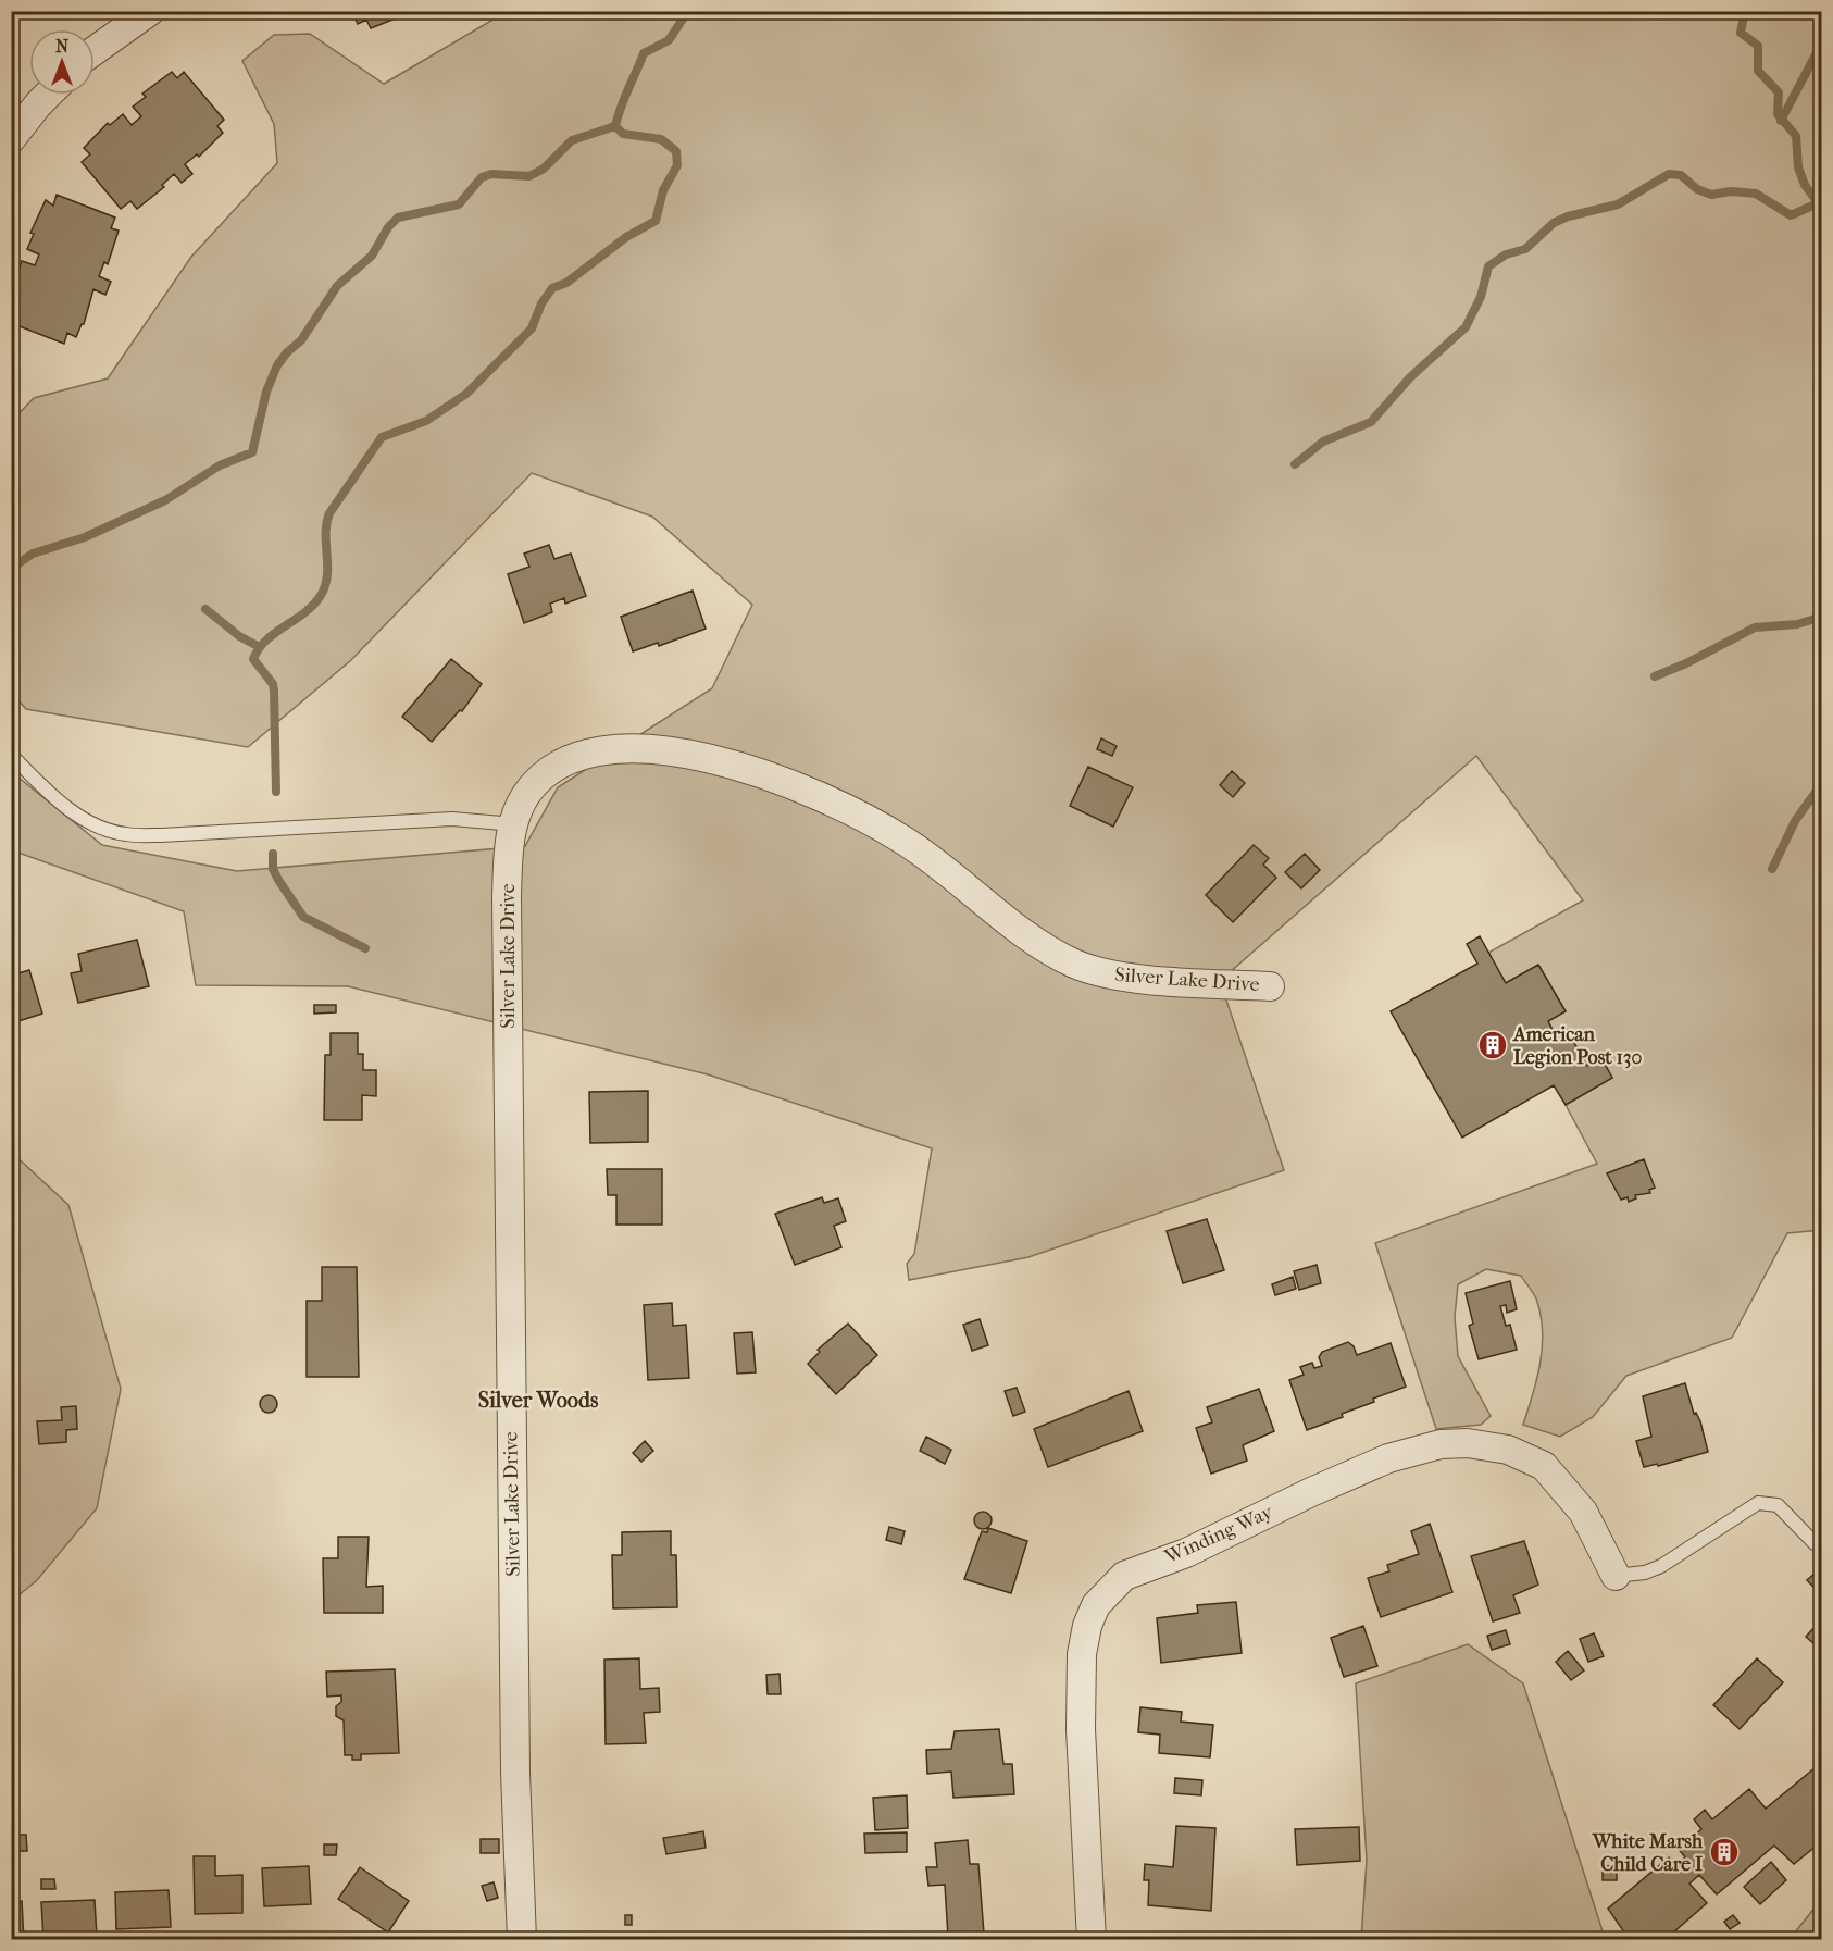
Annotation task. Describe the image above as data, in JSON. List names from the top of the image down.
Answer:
{
  "streets": {
    "street": ["Silver Lake Drive", "Winding Way"]
  },
  "districts": ["Silver Woods"],
  "places": {
    "building": ["American Legion Post 130", "White Marsh Child Care I"]
  },
  "north": "top"
}
